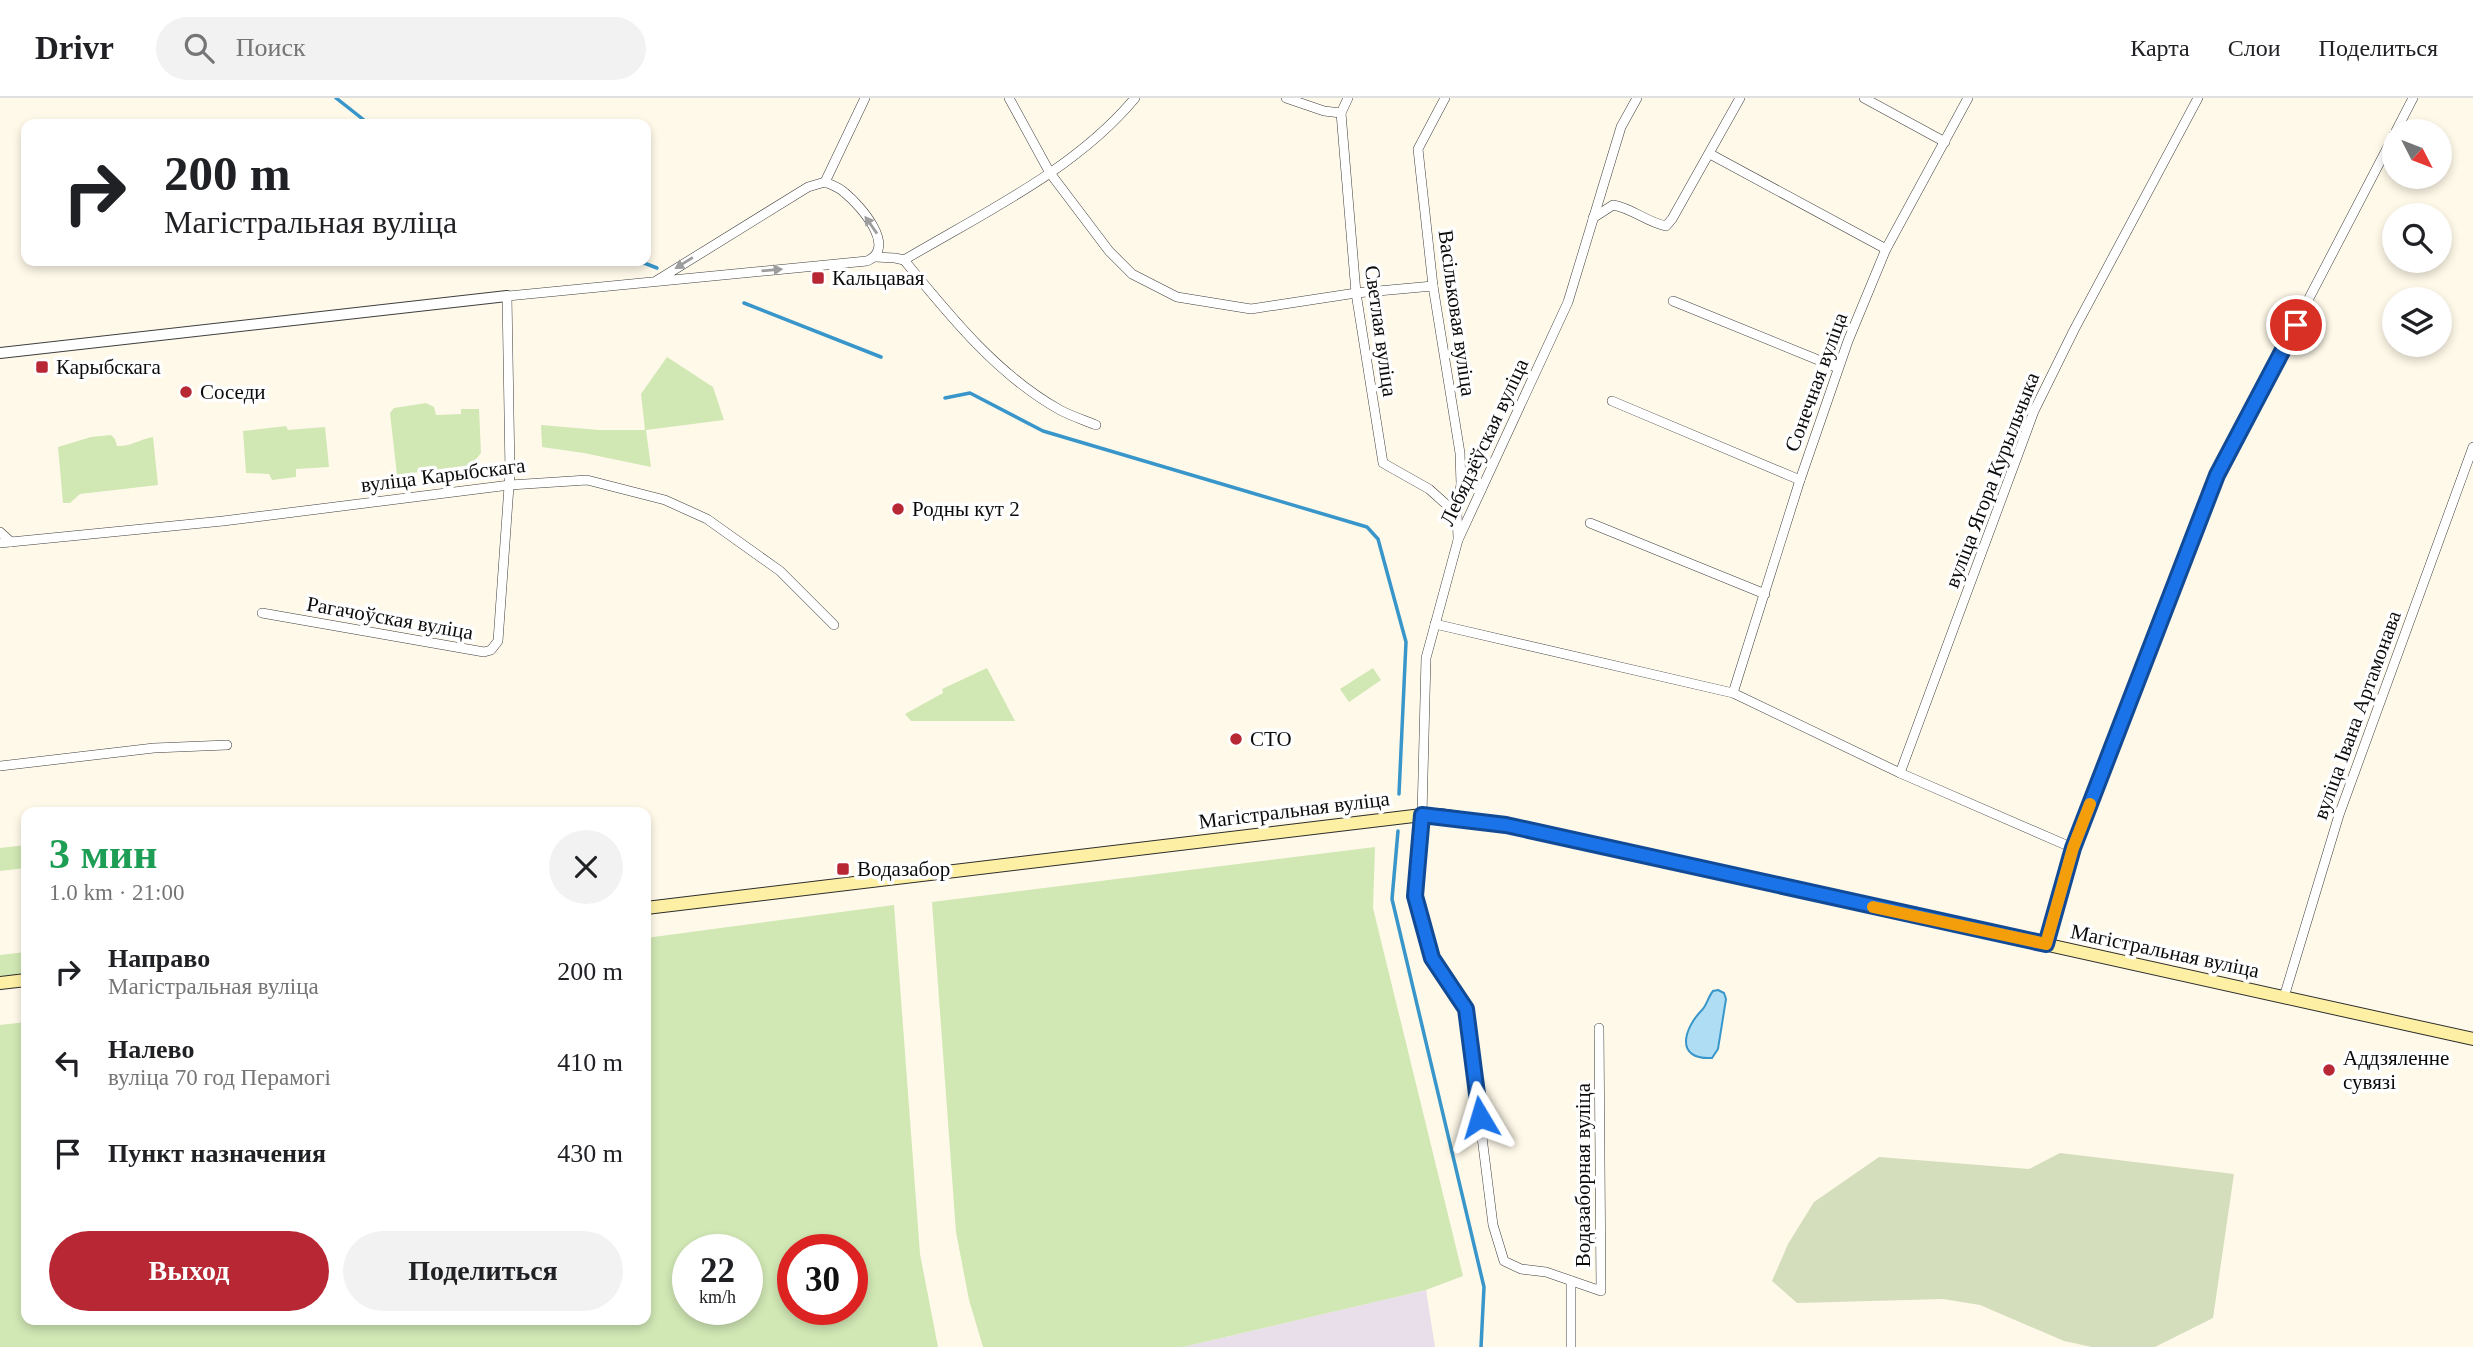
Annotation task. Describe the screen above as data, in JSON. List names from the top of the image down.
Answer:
{
  "streets": {
    "main road": ["Магістральная вуліца"],
    "street": [
      "Васільковая вуліца",
      "Светлая вуліца",
      "Сонечная вуліца",
      "Лебядзёўская вуліца",
      "вуліца Карыбскага",
      "вуліца Ягора Курыльчыка",
      "Рагачоўская вуліца",
      "вуліца Івана Артамонава",
      "Водазаборная вуліца"
    ]
  },
  "crossings": [
    ["Васільковая вуліца", "Светлая вуліца"],
    ["Васільковая вуліца", "Лебядзёўская вуліца"],
    ["Лебядзёўская вуліца", "Магістральная вуліца"],
    ["Лебядзёўская вуліца", "Водазаборная вуліца"],
    ["вуліца Карыбскага", "Рагачоўская вуліца"],
    ["вуліца Івана Артамонава", "Магістральная вуліца"],
    ["Магістральная вуліца", "Водазаборная вуліца"]
  ],
  "places": {
    "transit": ["Кальцавая", "Карыбскага", "Водазабор"],
    "other": [
      "Соседи",
      "Родны кут 2",
      "СТО",
      "Аддзяленне сувязі"
    ]
  },
  "north": "bottom right",
  "page": {
    "header": "Drivr",
    "search": "Поиск",
    "nav": ["Карта", "Слои", "Поделиться"],
    "turn": ["200 m", "Магістральная вуліца"],
    "heading": ["3 мин", "1.0 km · 21:00"],
    "list": [
      {
        "name": "Направо",
        "note": "Магістральная вуліца",
        "value": "200 m"
      },
      {
        "name": "Налево",
        "note": "вуліца 70 год Перамогі",
        "value": "410 m"
      },
      {
        "name": "Пункт назначения",
        "value": "430 m"
      }
    ],
    "buttons": ["Выход", "Поделиться"],
    "speed": "22 km/h",
    "limit": "30"
  }
}
